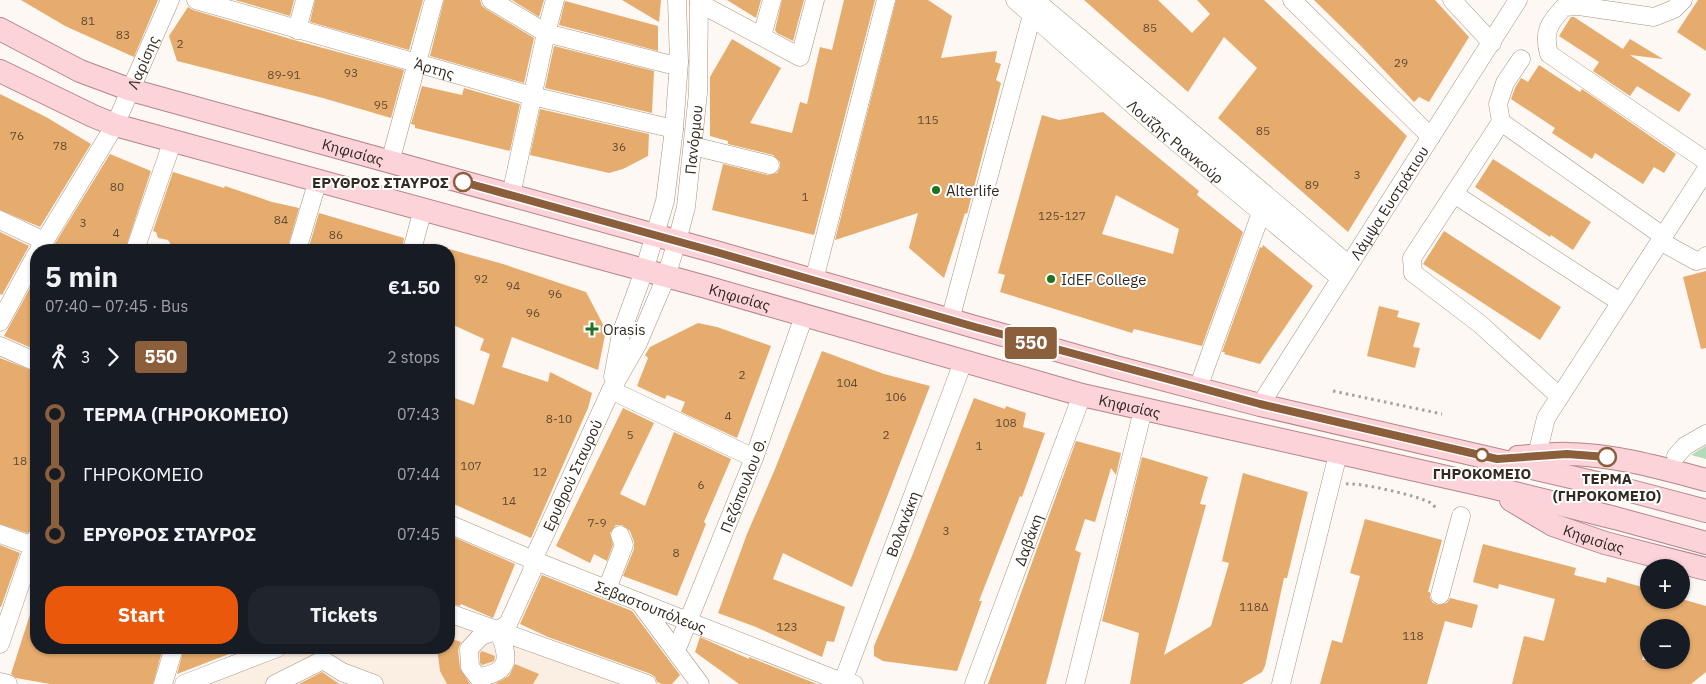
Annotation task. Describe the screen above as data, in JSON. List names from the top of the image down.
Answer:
{
  "streets": {
    "main road": ["Κηφισίας"],
    "street": [
      "Λαρίσης",
      "Άρτης",
      "Πανόρμου",
      "Λουΐζης Ριανκούρ",
      "Λάμψα Ευστράτιου",
      "Ερυθρού Σταυρού",
      "Πεζόπουλου Θ.",
      "Βολανάκη",
      "Δαβάκη",
      "Σεβαστουπόλεως"
    ]
  },
  "crossings": [
    ["Λαρίσης", "Κηφισίας"],
    ["Άρτης", "Πανόρμου"],
    ["Πανόρμου", "Κηφισίας"],
    ["Πανόρμου", "Ερυθρού Σταυρού"],
    ["Λουΐζης Ριανκούρ", "Λάμψα Ευστράτιου"],
    ["Κηφισίας", "Λάμψα Ευστράτιου"],
    ["Κηφισίας", "Ερυθρού Σταυρού"],
    ["Κηφισίας", "Πεζόπουλου Θ."],
    ["Κηφισίας", "Βολανάκη"],
    ["Κηφισίας", "Δαβάκη"],
    ["Ερυθρού Σταυρού", "Σεβαστουπόλεως"],
    ["Πεζόπουλου Θ.", "Σεβαστουπόλεως"],
    ["Βολανάκη", "Σεβαστουπόλεως"]
  ],
  "places": {
    "other": [
      "ΕΡΥΘΡΟΣ ΣΤΑΥΡΟΣ",
      "Alterlife",
      "IdEF College",
      "ΓΗΡΟΚΟΜΕΙΟ",
      "ΤΕΡΜΑ (ΓΗΡΟΚΟΜΕΙΟ)"
    ],
    "health": ["Orasis"]
  },
  "lines": ["bus line 550"],
  "house_numbers": [
    "81",
    "85",
    "83",
    "2",
    "29",
    "93",
    "89-91",
    "95",
    "115",
    "85",
    "76",
    "78",
    "36",
    "3",
    "89",
    "80",
    "1",
    "125-127",
    "84",
    "3",
    "4",
    "86",
    "92",
    "94",
    "96",
    "96",
    "2",
    "104",
    "106",
    "4",
    "8-10",
    "108",
    "5",
    "2",
    "1",
    "18",
    "107",
    "12",
    "6",
    "14",
    "7-9",
    "3",
    "8",
    "118Δ",
    "123",
    "118"
  ],
  "page": {
    "on_map": "550",
    "heading": ["5 min", "07:40 – 07:45 · Bus", "€1.50"],
    "legs": ["3", "550", "2 stops"],
    "list": [
      {
        "name": "ΤΕΡΜΑ (ΓΗΡΟΚΟΜΕΙΟ)",
        "value": "07:43"
      },
      {
        "name": "ΓΗΡΟΚΟΜΕΙΟ",
        "value": "07:44"
      },
      {
        "name": "ΕΡΥΘΡΟΣ ΣΤΑΥΡΟΣ",
        "value": "07:45"
      }
    ],
    "map_buttons": ["+", "−"],
    "buttons": ["Start", "Tickets"]
  }
}
